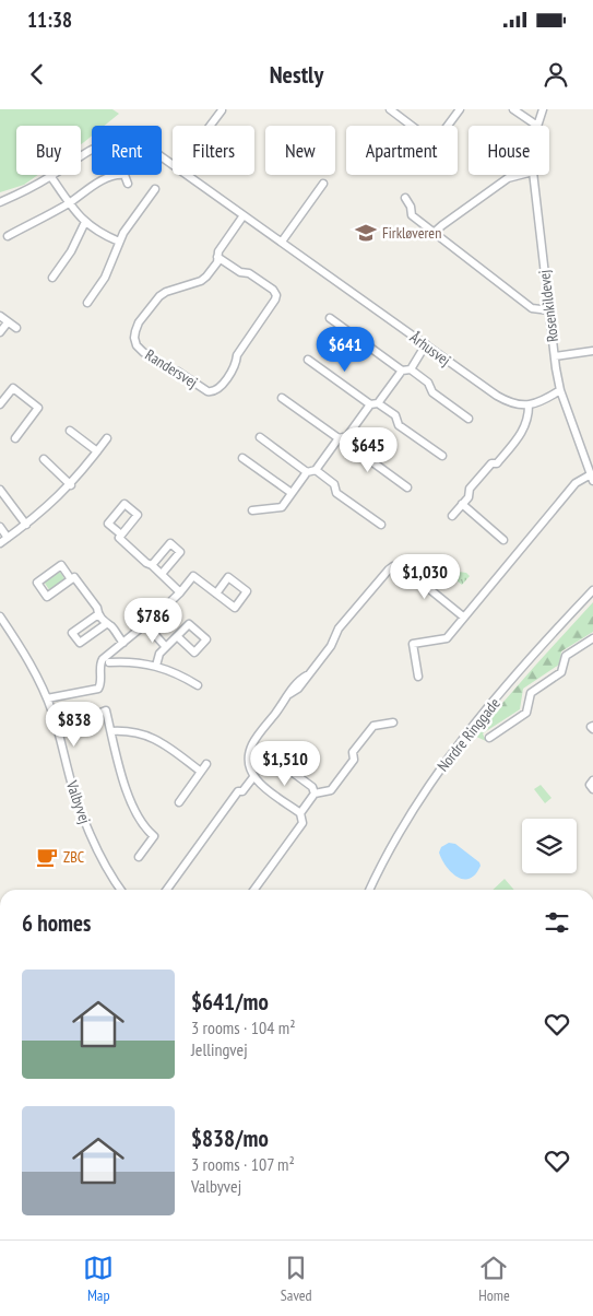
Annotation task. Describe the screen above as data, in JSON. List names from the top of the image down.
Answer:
{
  "streets": {
    "street": [
      "Rosenkildevej",
      "Århusvej",
      "Randersvej",
      "Nordre Ringgade",
      "Valbyvej"
    ]
  },
  "crossings": [
    ["Århusvej", "Randersvej"]
  ],
  "places": {
    "school or university": ["Firkløveren"],
    "cafe": ["ZBC"]
  },
  "page": {
    "status": "11:38",
    "header": "Nestly",
    "chip": [
      "Buy",
      "Rent",
      "Filters",
      "New",
      "Apartment",
      "House"
    ],
    "price": [
      "$641",
      "$645",
      "$1,030",
      "$786",
      "$838",
      "$1,510"
    ],
    "heading": "6 homes",
    "list": [
      {
        "name": "$641/mo",
        "note": "3 rooms · 104 m² · Jellingvej"
      },
      {
        "name": "$838/mo",
        "note": "3 rooms · 107 m² · Valbyvej"
      }
    ],
    "tabs": ["Map", "Saved", "Home"]
  }
}
